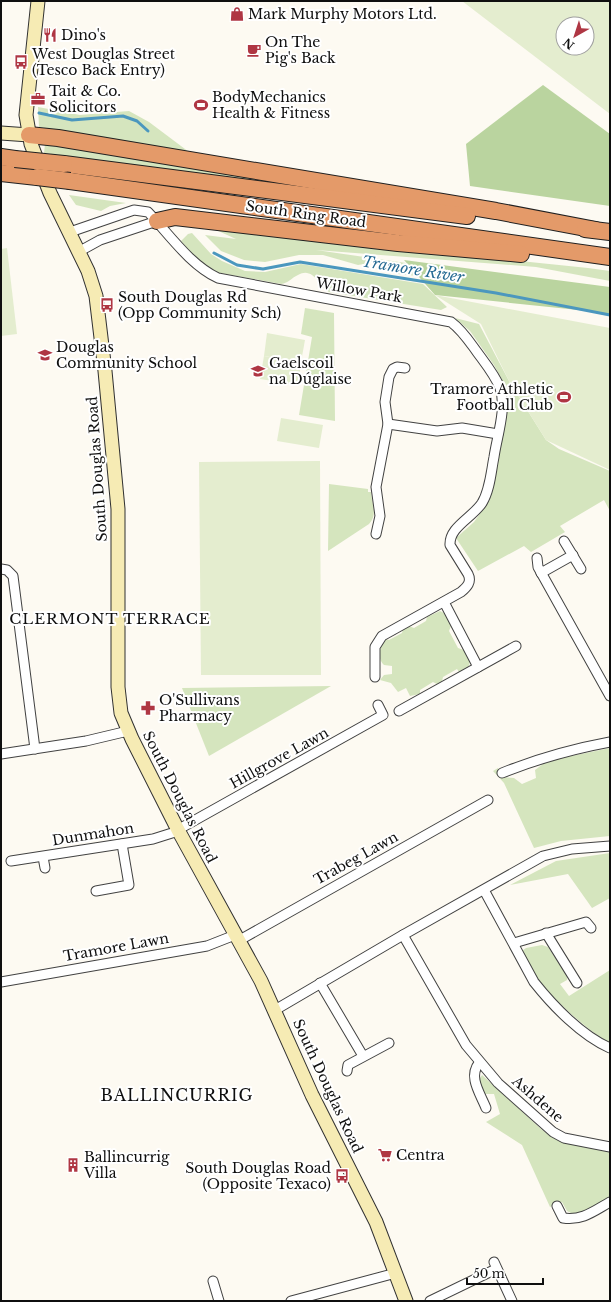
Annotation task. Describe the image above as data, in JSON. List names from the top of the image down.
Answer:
{
  "streets": {
    "highway": ["South Ring Road"],
    "main road": ["South Douglas Road"],
    "street": [
      "Willow Park",
      "Hillgrove Lawn",
      "Dunmahon",
      "Trabeg Lawn",
      "Tramore Lawn",
      "Ashdene"
    ]
  },
  "crossings": [
    ["Willow Park", "South Douglas Road"],
    ["South Douglas Road", "Hillgrove Lawn"],
    ["South Douglas Road", "Dunmahon"],
    ["South Douglas Road", "Trabeg Lawn"],
    ["South Douglas Road", "Tramore Lawn"],
    ["Hillgrove Lawn", "Dunmahon"],
    ["Trabeg Lawn", "Tramore Lawn"]
  ],
  "districts": ["CLERMONT TERRACE", "BALLINCURRIG"],
  "water": ["Tramore River"],
  "places": {
    "shop": ["Mark Murphy Motors Ltd."],
    "restaurant": ["Dino's"],
    "cafe": ["On The Pig's Back"],
    "bus stop": ["West Douglas Street (Tesco Back Entry)", "South Douglas Rd (Opp Community Sch)", "South Douglas Road (Opposite Texaco)"],
    "office": ["Tait & Co. Solicitors"],
    "sports": ["BodyMechanics Health & Fitness", "Tramore Athletic Football Club"],
    "school or university": ["Douglas Community School", "Gaelscoil na Dúglaise"],
    "pharmacy": ["O'Sullivans Pharmacy"],
    "supermarket": ["Centra"],
    "building": ["Ballincurrig Villa"]
  },
  "scale_bar": "50 m",
  "north": "bottom left"
}
